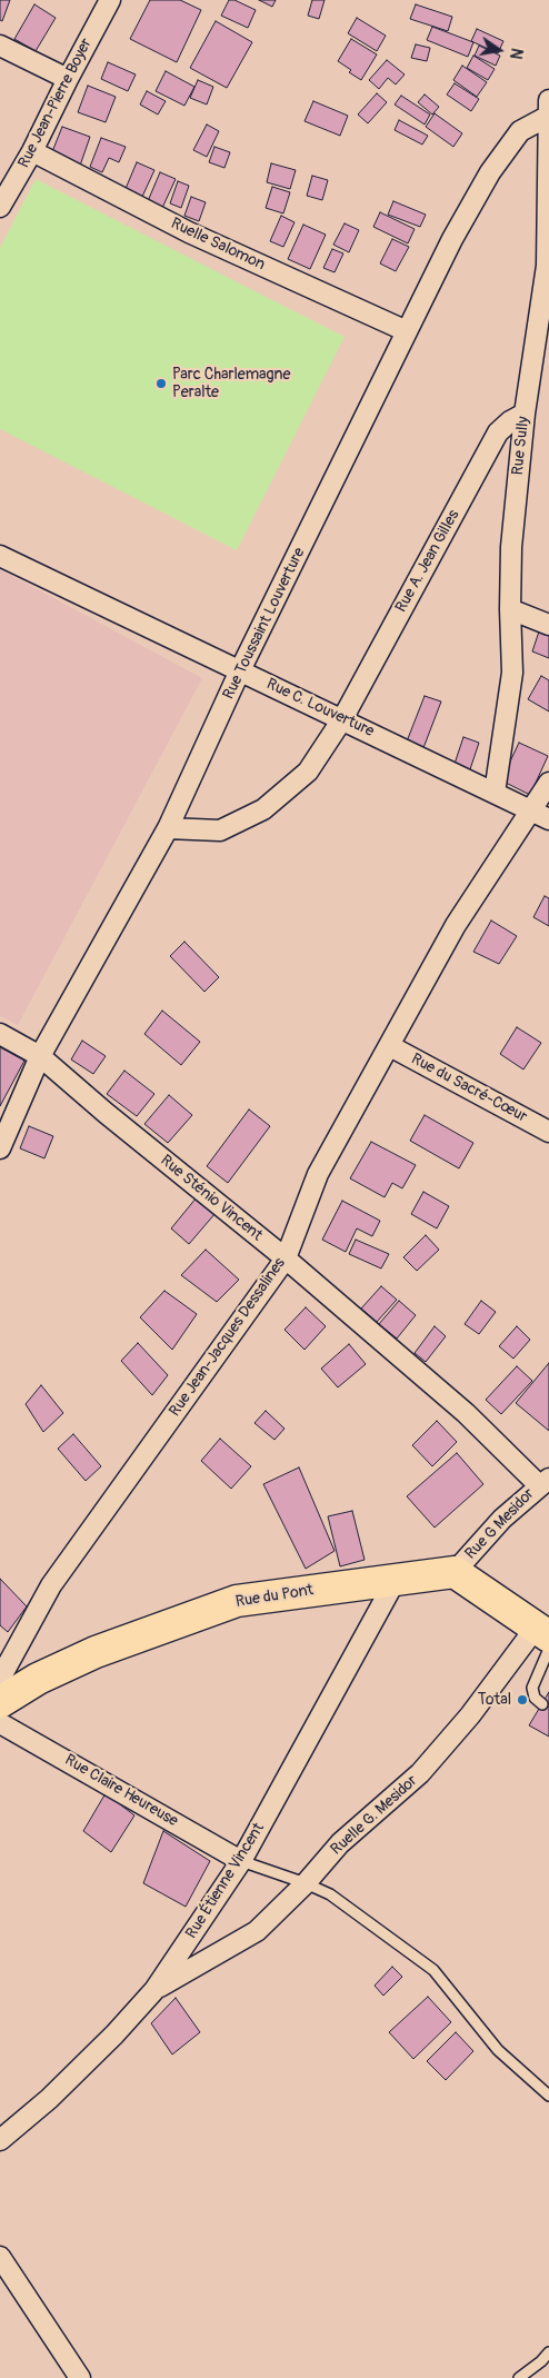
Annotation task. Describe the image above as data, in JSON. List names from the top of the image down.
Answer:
{
  "streets": {
    "main road": ["Rue du Pont"],
    "street": [
      "Rue Jean-Pierre Boyer",
      "Ruelle Salomon",
      "Rue Sully",
      "Rue A. Jean Gilles",
      "Rue Toussaint Louverture",
      "Rue C. Louverture",
      "Rue du Sacré-Cœur",
      "Rue Sténio Vincent",
      "Rue Jean-Jacques Dessalines",
      "Rue G Mesidor",
      "Rue Claire Heureuse",
      "Ruelle G. Mesidor",
      "Rue Étienne Vincent"
    ]
  },
  "crossings": [
    ["Rue Jean-Pierre Boyer", "Ruelle Salomon"],
    ["Ruelle Salomon", "Rue Toussaint Louverture"],
    ["Rue Sully", "Rue A. Jean Gilles"],
    ["Rue Sully", "Rue Toussaint Louverture"],
    ["Rue Sully", "Rue C. Louverture"],
    ["Rue A. Jean Gilles", "Rue Toussaint Louverture"],
    ["Rue A. Jean Gilles", "Rue C. Louverture"],
    ["Rue Toussaint Louverture", "Rue C. Louverture"],
    ["Rue Toussaint Louverture", "Rue Sténio Vincent"],
    ["Rue C. Louverture", "Rue Jean-Jacques Dessalines"],
    ["Rue du Sacré-Cœur", "Rue Jean-Jacques Dessalines"],
    ["Rue Sténio Vincent", "Rue Jean-Jacques Dessalines"],
    ["Rue Sténio Vincent", "Rue G Mesidor"],
    ["Rue G Mesidor", "Rue du Pont"],
    ["Rue du Pont", "Rue Étienne Vincent"],
    ["Rue Claire Heureuse", "Rue Étienne Vincent"],
    ["Ruelle G. Mesidor", "Rue Étienne Vincent"]
  ],
  "places": ["Parc Charlemagne Peralte", "Total"],
  "north": "right"
}
